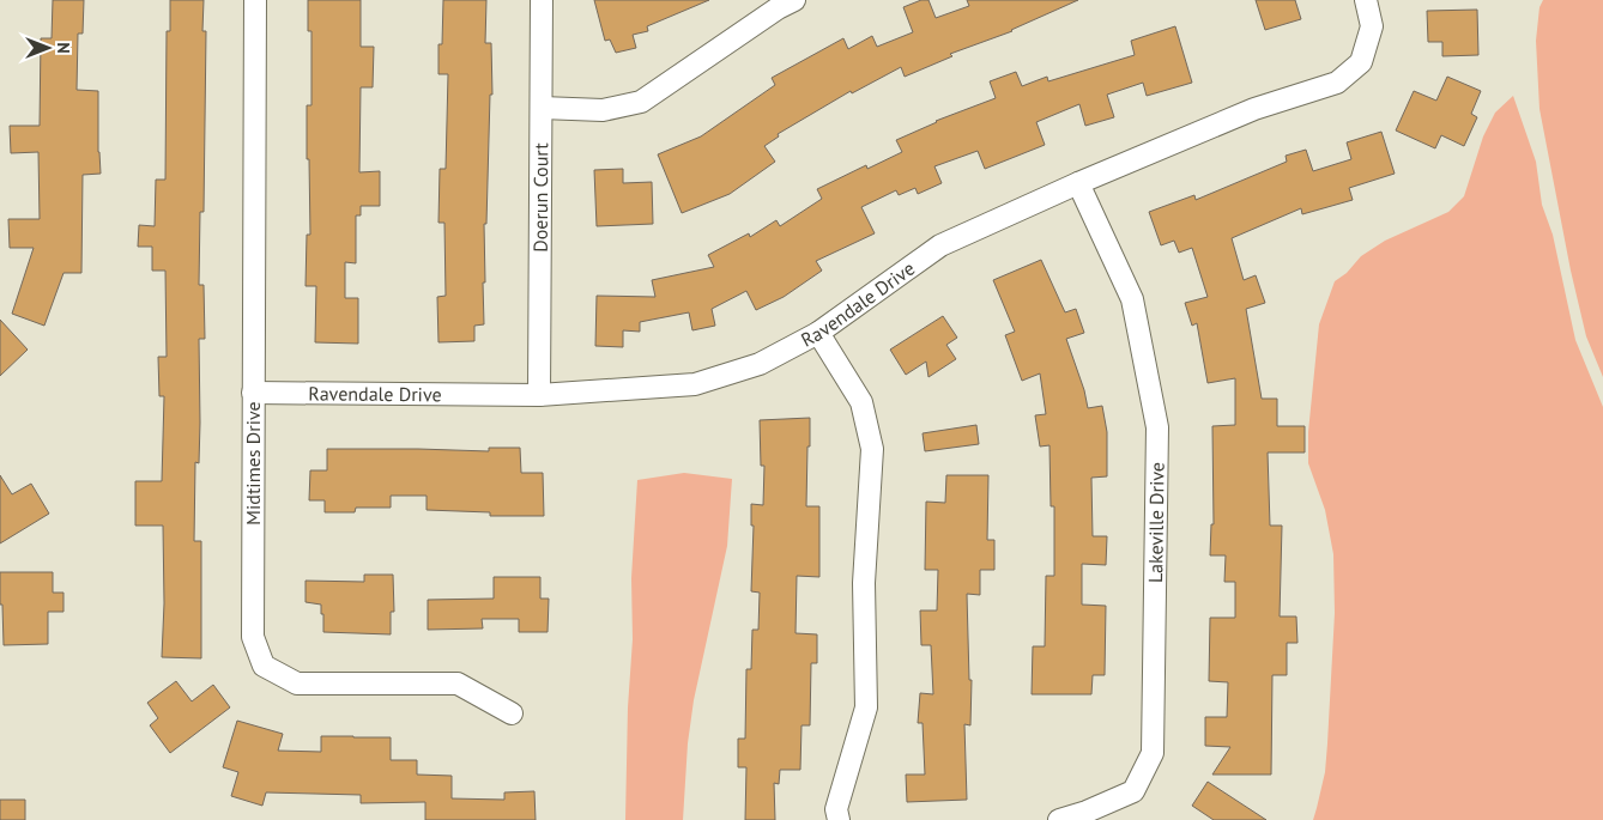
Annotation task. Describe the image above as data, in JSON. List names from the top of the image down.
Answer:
{
  "streets": {
    "street": [
      "Doerun Court",
      "Ravendale Drive",
      "Midtimes Drive",
      "Lakeville Drive"
    ]
  },
  "crossings": [
    ["Doerun Court", "Ravendale Drive"],
    ["Ravendale Drive", "Midtimes Drive"],
    ["Ravendale Drive", "Lakeville Drive"]
  ],
  "north": "right"
}
